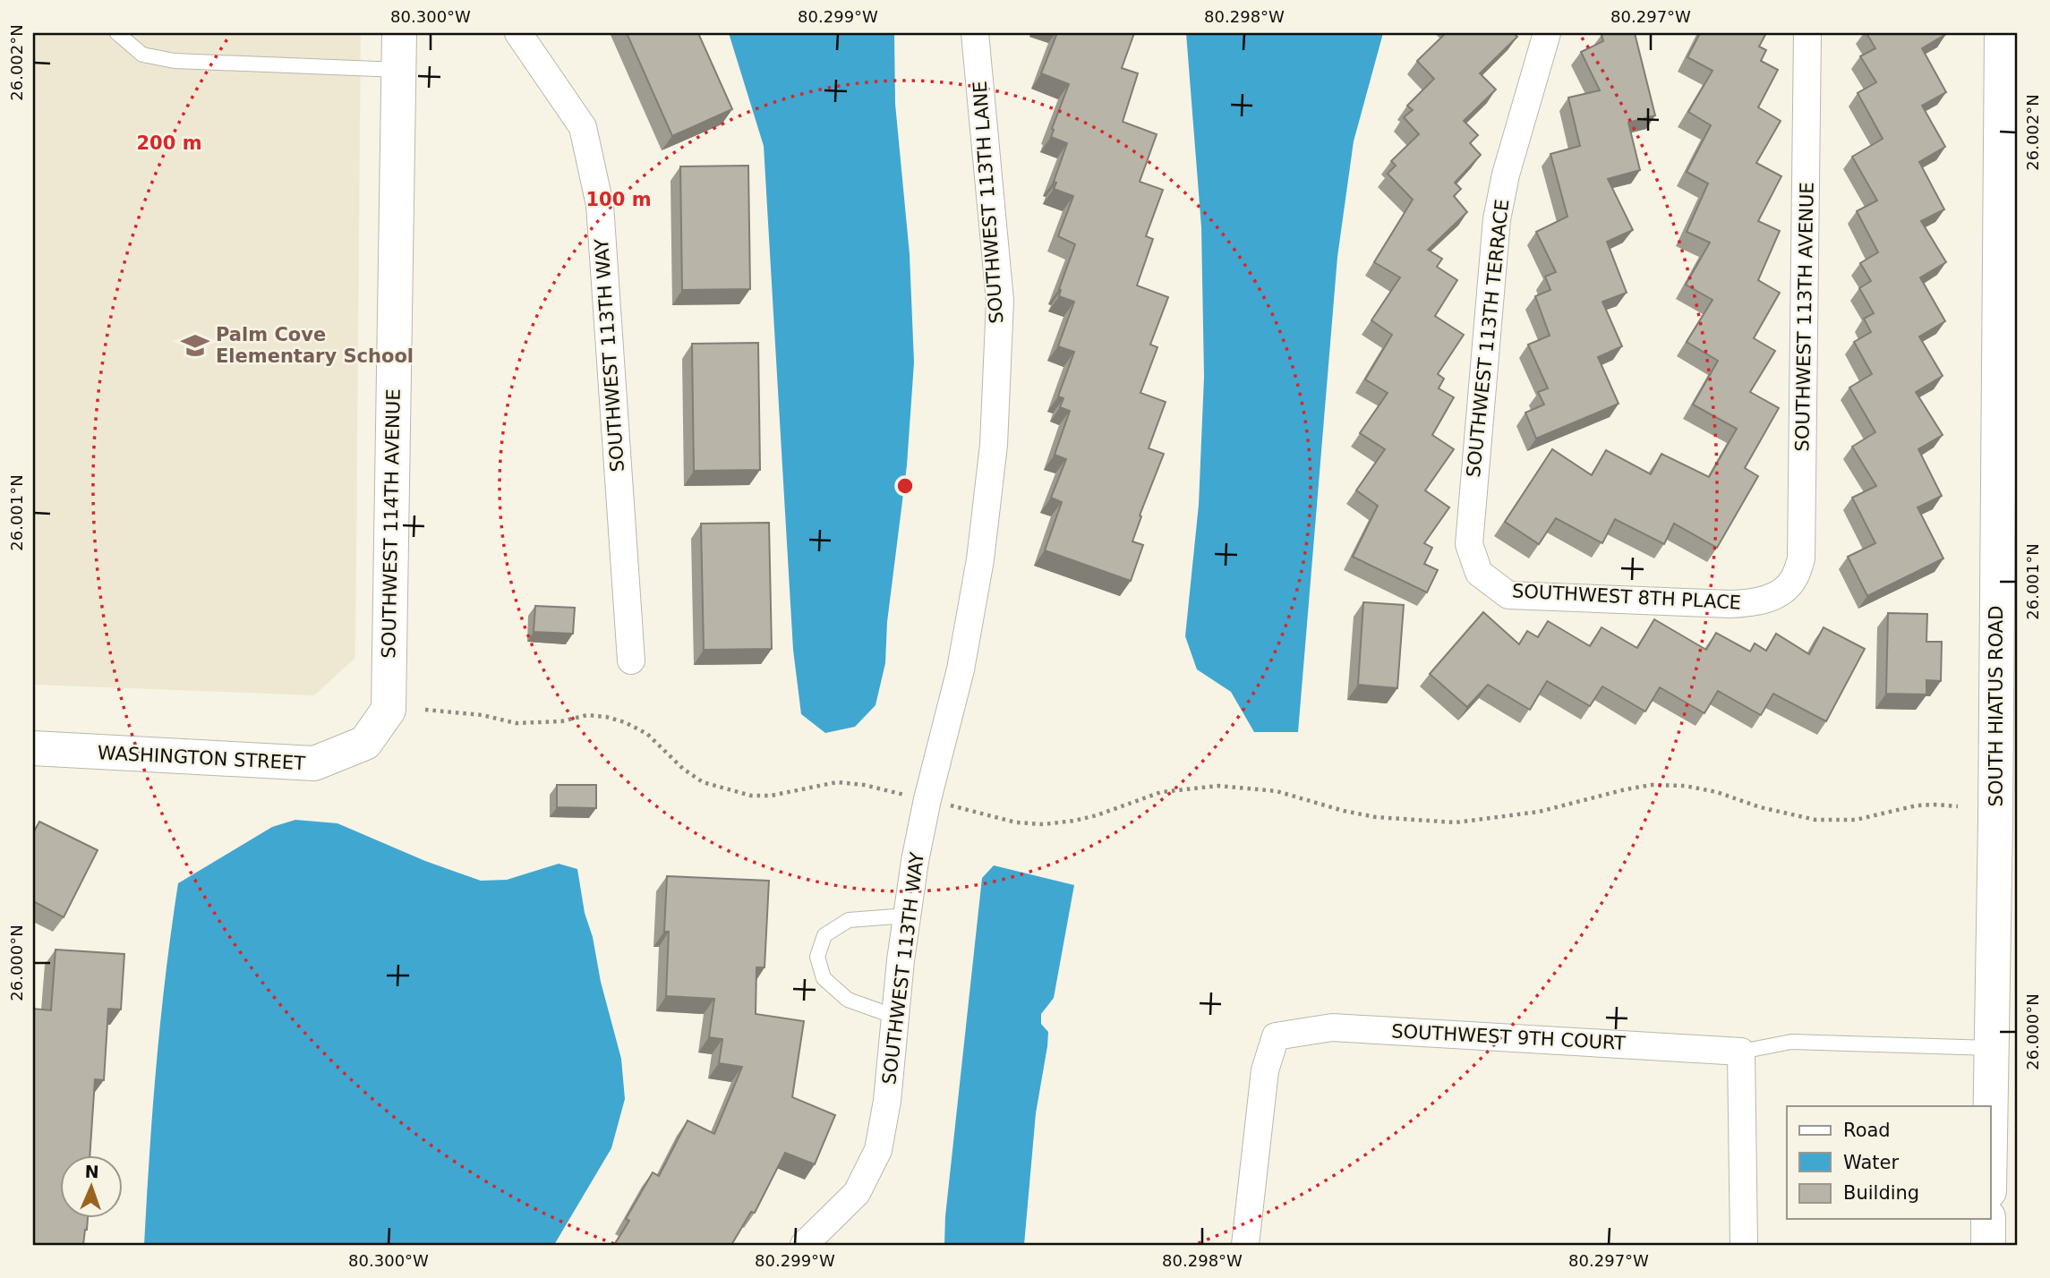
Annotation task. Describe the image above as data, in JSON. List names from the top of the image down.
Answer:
{
  "streets": {
    "main road": ["SOUTHWEST 114TH AVENUE", "SOUTH HIATUS ROAD", "WASHINGTON STREET"],
    "street": [
      "SOUTHWEST 113TH LANE",
      "SOUTHWEST 113TH AVENUE",
      "SOUTHWEST 113TH TERRACE",
      "SOUTHWEST 113TH WAY",
      "SOUTHWEST 8TH PLACE",
      "SOUTHWEST 9TH COURT"
    ]
  },
  "crossings": [
    ["SOUTHWEST 113TH LANE", "SOUTHWEST 113TH WAY"],
    ["SOUTHWEST 113TH AVENUE", "SOUTHWEST 8TH PLACE"],
    ["SOUTHWEST 113TH TERRACE", "SOUTHWEST 8TH PLACE"],
    ["SOUTHWEST 114TH AVENUE", "WASHINGTON STREET"]
  ],
  "places": {
    "school or university": ["Palm Cove Elementary School"]
  },
  "legend": ["Road", "Water", "Building"],
  "north": "top",
  "coordinates": [
    "80.300°W",
    "80.299°W",
    "80.298°W",
    "80.297°W",
    "26.002°N",
    "26.001°N",
    "26.000°N"
  ],
  "rings": ["200 m", "100 m"]
}
